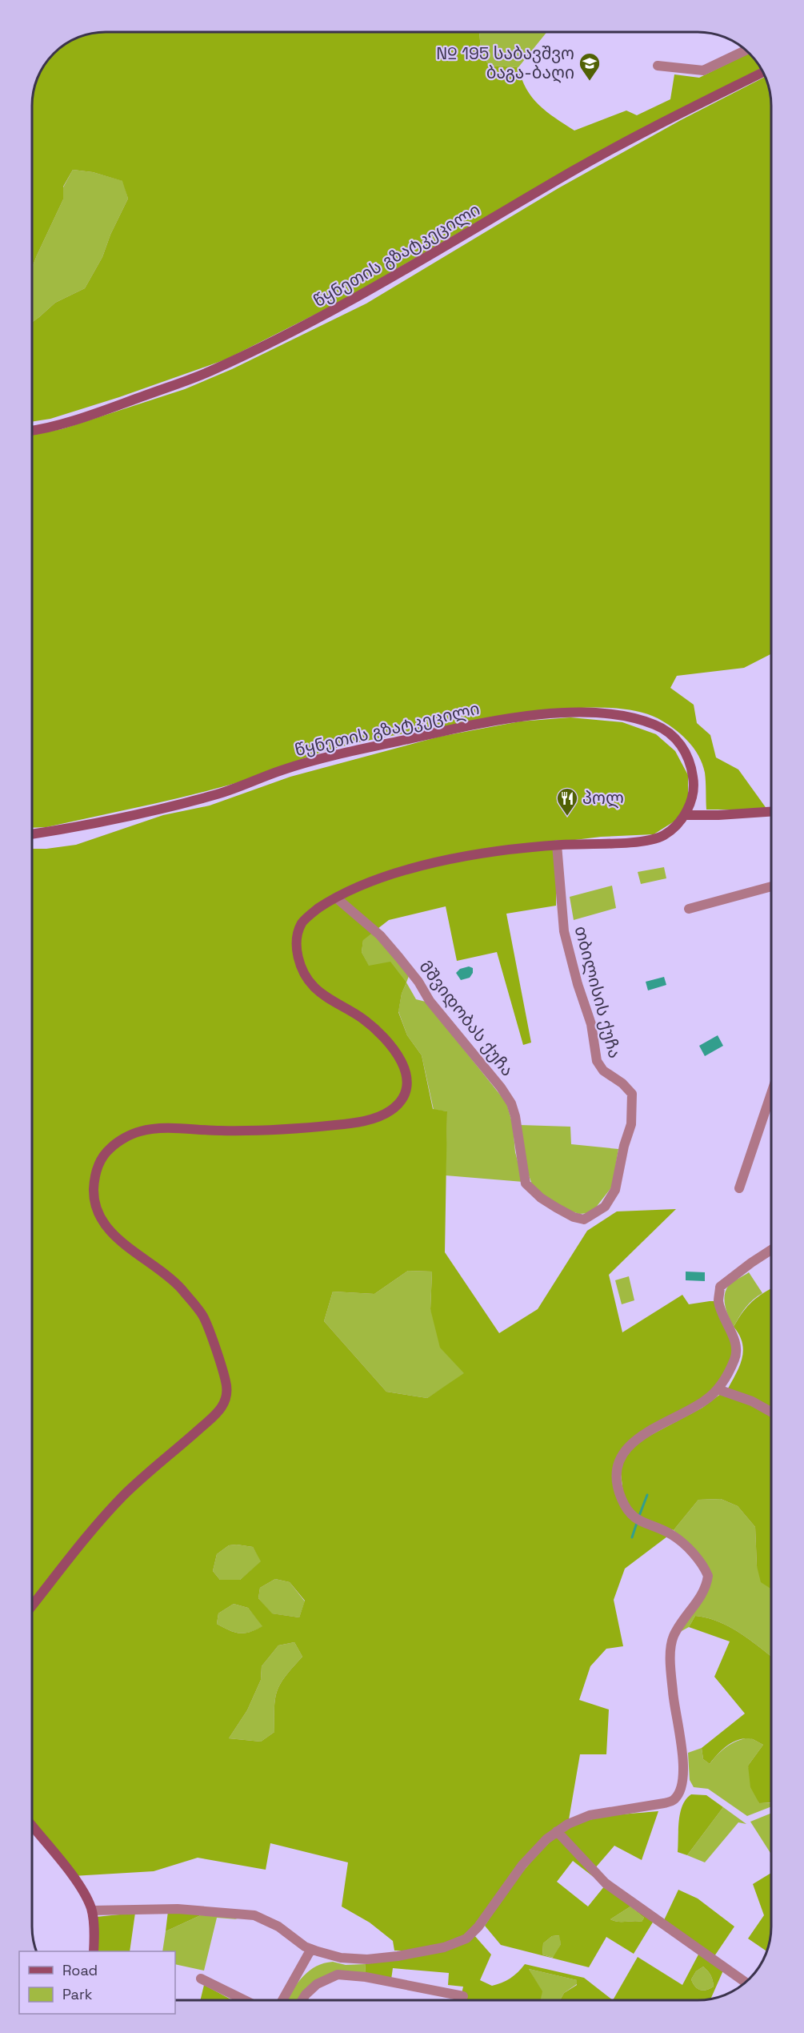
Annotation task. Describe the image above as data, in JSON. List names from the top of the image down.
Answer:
{
  "streets": {
    "main road": ["წყნეთის გზატკეცილი"],
    "street": ["თბილისის ქუჩა", "მშვიდობას ქუჩა"]
  },
  "crossings": [
    ["თბილისის ქუჩა", "მშვიდობას ქუჩა"]
  ],
  "places": {
    "school or university": ["№ 195 საბავშვო ბაგა-ბაღი"],
    "restaurant": ["პოლ"]
  },
  "legend": ["Road", "Park"]
}
